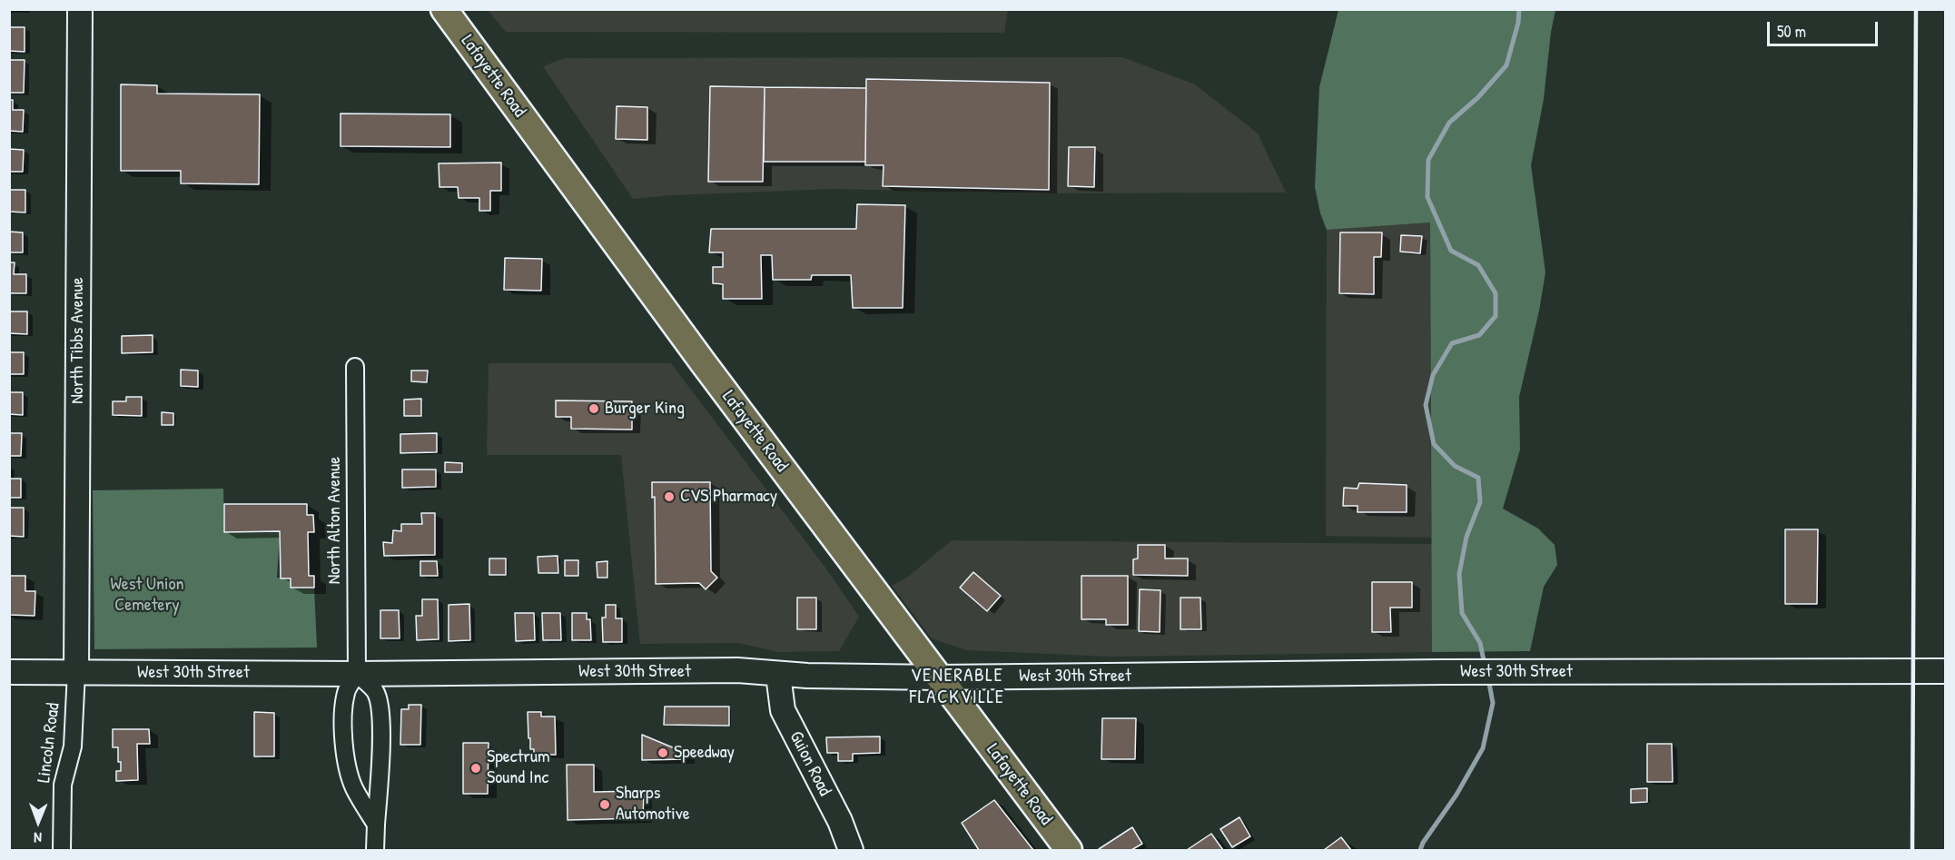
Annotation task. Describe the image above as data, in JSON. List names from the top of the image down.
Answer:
{
  "streets": {
    "main road": [
      "Lafayette Road",
      "North Tibbs Avenue",
      "West 30th Street",
      "Guion Road"
    ],
    "street": ["North Alton Avenue", "Lincoln Road"]
  },
  "crossings": [
    ["Lafayette Road", "West 30th Street"],
    ["North Tibbs Avenue", "West 30th Street"],
    ["North Tibbs Avenue", "Lincoln Road"],
    ["North Alton Avenue", "West 30th Street"],
    ["West 30th Street", "Lincoln Road"],
    ["West 30th Street", "Guion Road"]
  ],
  "districts": ["VENERABLE FLACKVILLE"],
  "parks": ["West Union Cemetery"],
  "places": [
    "Burger King",
    "CVS Pharmacy",
    "Speedway",
    "Spectrum Sound Inc",
    "Sharps Automotive"
  ],
  "scale_bar": "50 m",
  "north": "bottom"
}
